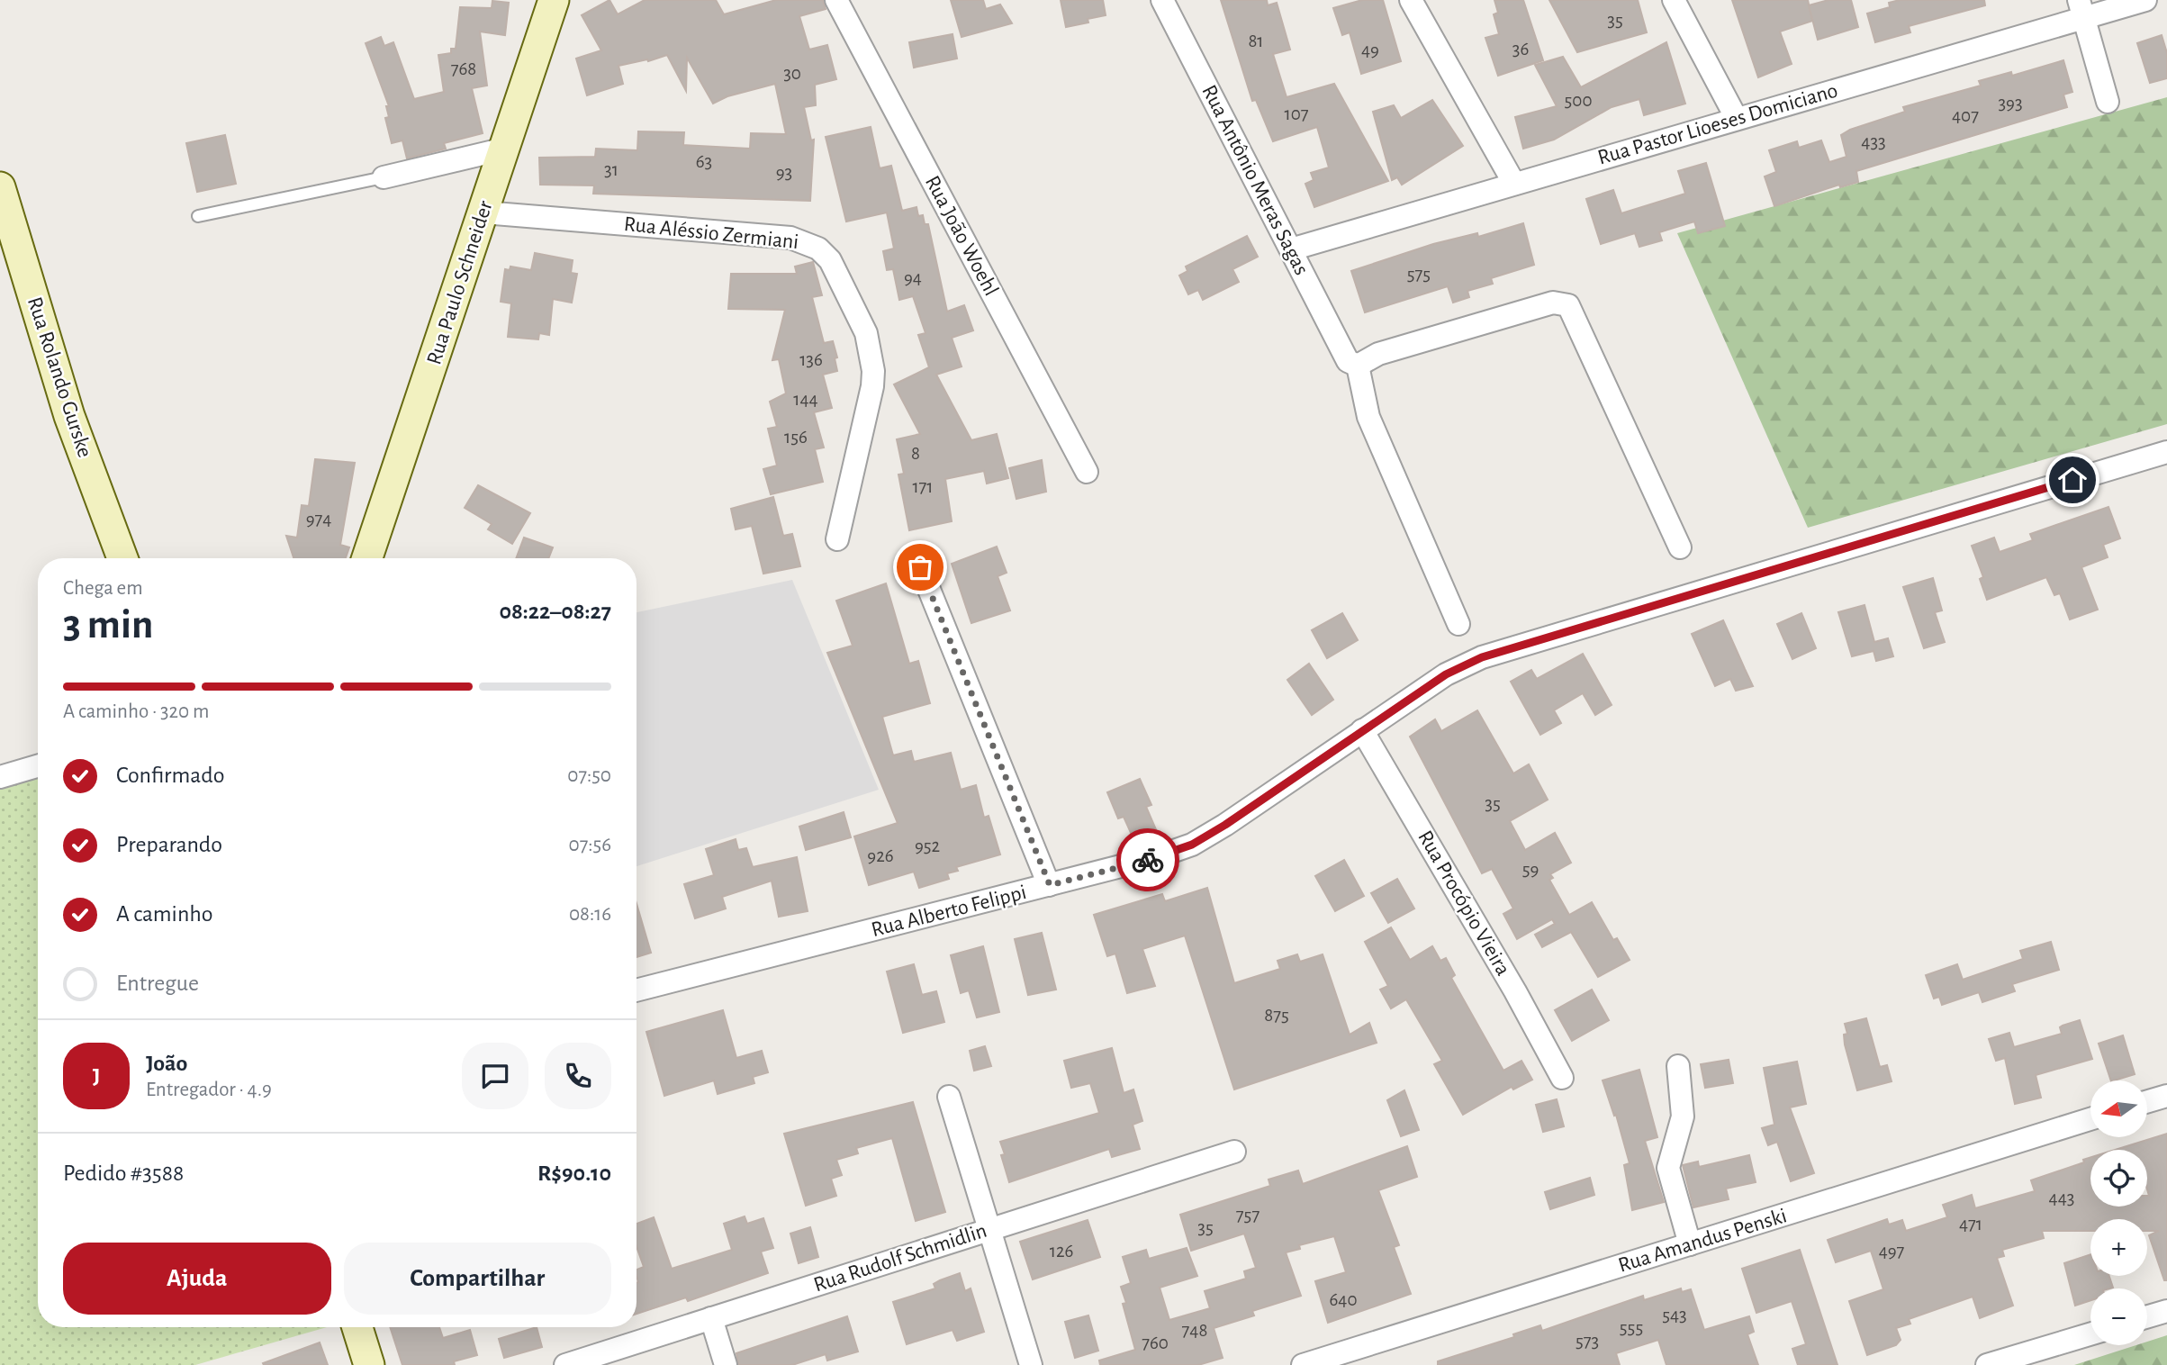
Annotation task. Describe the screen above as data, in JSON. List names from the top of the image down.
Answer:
{
  "streets": {
    "street": [
      "Rua Pastor Lioeses Domiciano",
      "Rua Antônio Meras Sagas",
      "Rua Aléssio Zermiani",
      "Rua João Woehl",
      "Rua Paulo Schneider",
      "Rua Rolando Gurske",
      "Rua Procópio Vieira",
      "Rua Alberto Felippi",
      "Rua Amandus Penski",
      "Rua Rudolf Schmidlin"
    ]
  },
  "crossings": [
    ["Rua Pastor Lioeses Domiciano", "Rua Antônio Meras Sagas"],
    ["Rua Aléssio Zermiani", "Rua Paulo Schneider"],
    ["Rua Procópio Vieira", "Rua Alberto Felippi"]
  ],
  "house_numbers": [
    "35",
    "81",
    "36",
    "49",
    "768",
    "30",
    "500",
    "393",
    "107",
    "407",
    "433",
    "63",
    "31",
    "93",
    "575",
    "94",
    "136",
    "144",
    "156",
    "8",
    "171",
    "974",
    "35",
    "952",
    "926",
    "59",
    "875",
    "443",
    "757",
    "471",
    "35",
    "126",
    "497",
    "640",
    "543",
    "555",
    "748",
    "573",
    "760"
  ],
  "north": "left",
  "page": {
    "heading": ["3 min", "Chega em", "08:22–08:27"],
    "panel": [
      "João",
      "Entregador · 4.9",
      "Pedido #3588",
      "R$90.10"
    ],
    "bar": "A caminho · 320 m",
    "list": [
      ["Confirmado", "07:50"],
      ["Preparando", "07:56"],
      ["A caminho", "08:16"],
      "Entregue"
    ],
    "round": "J",
    "map_buttons": ["+", "−"],
    "buttons": ["Ajuda", "Compartilhar"]
  }
}
